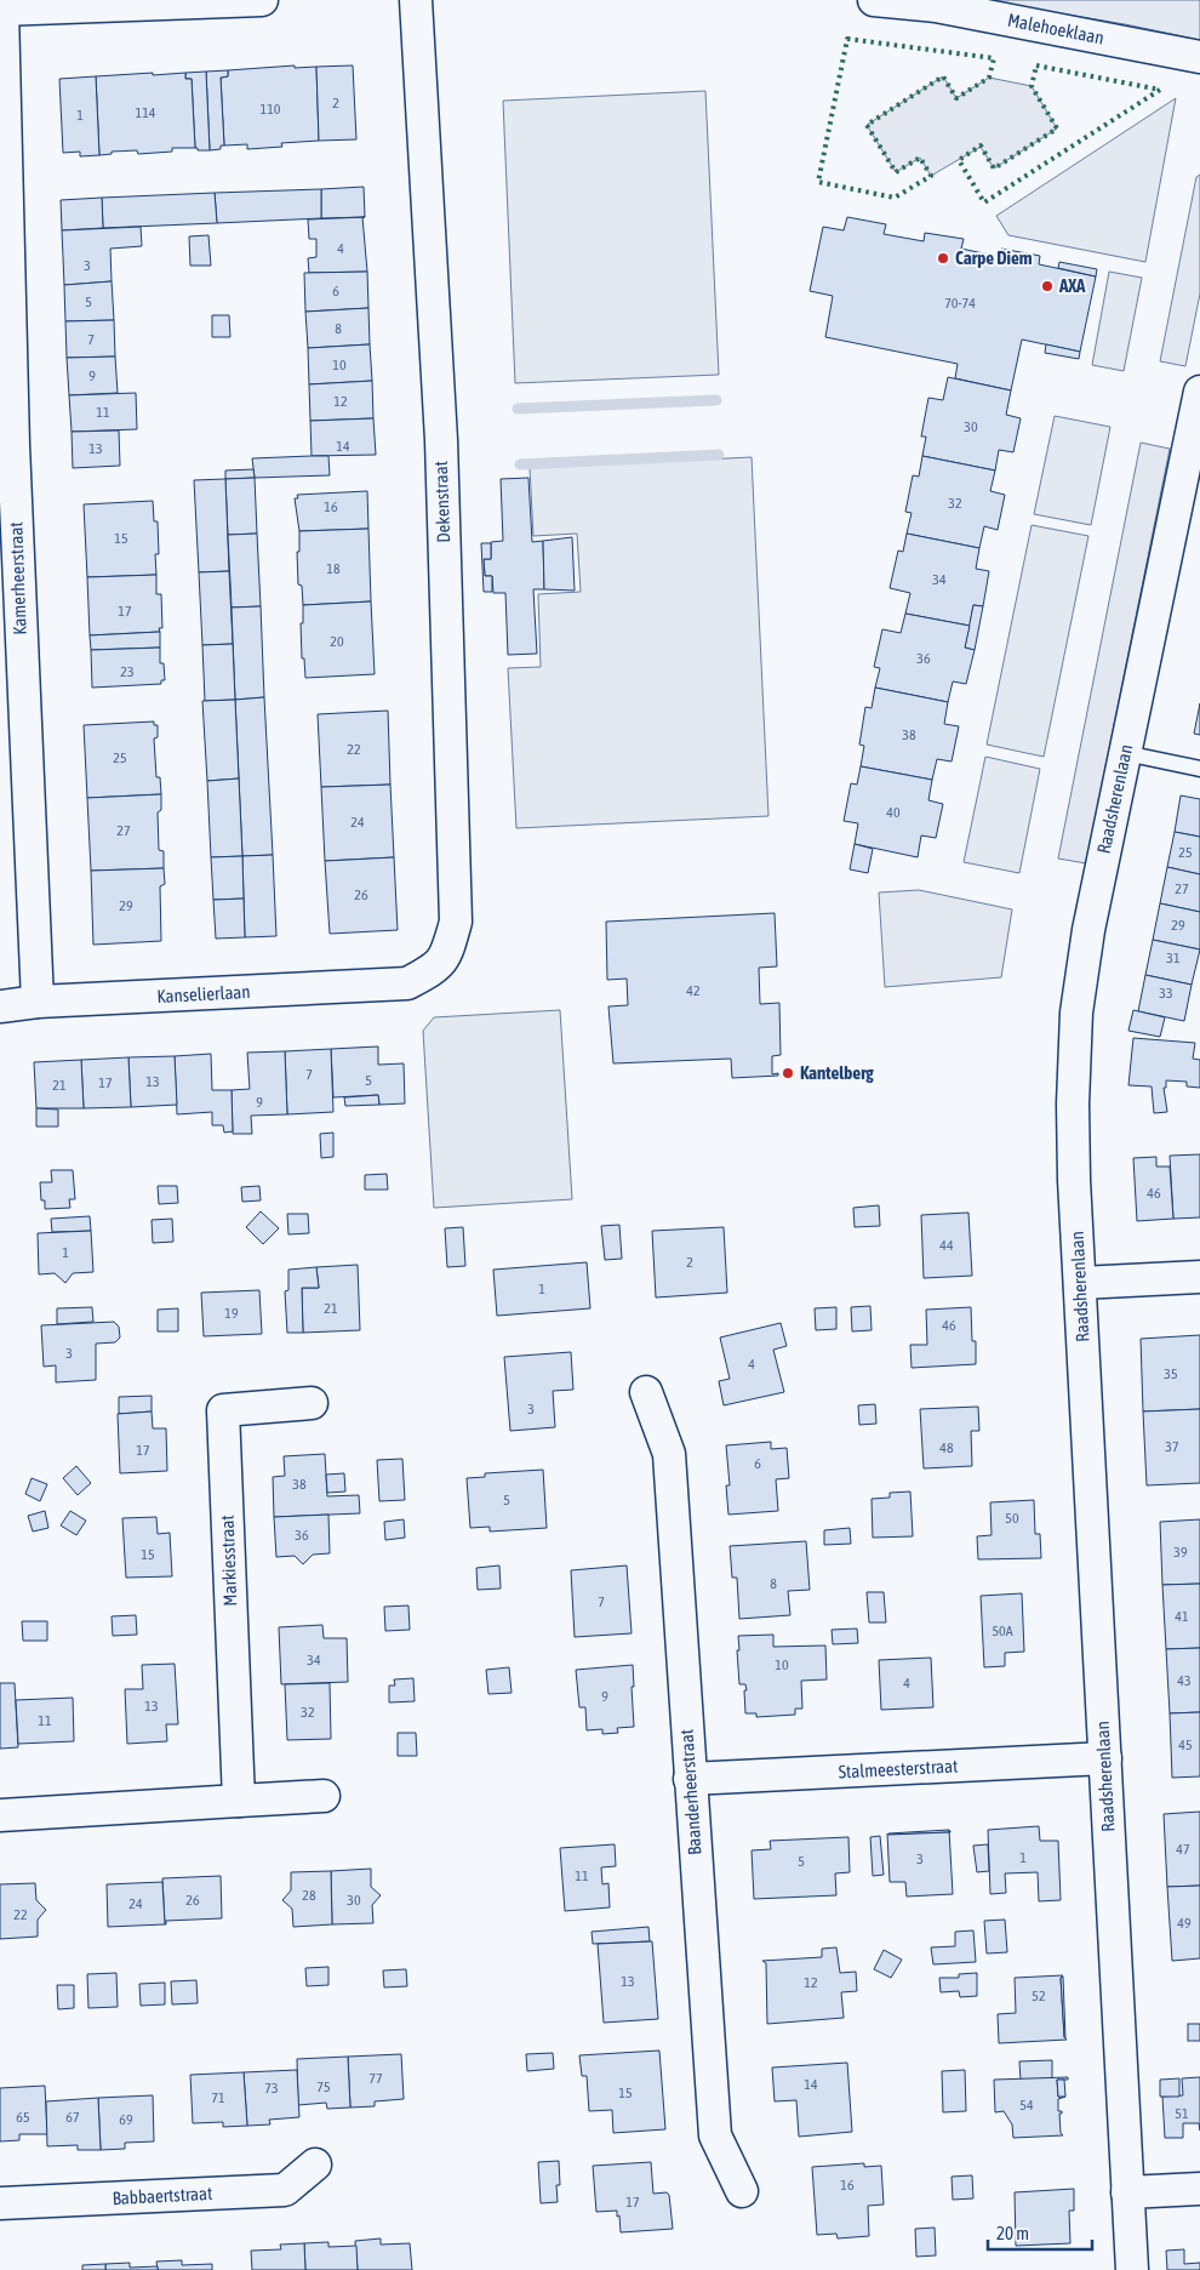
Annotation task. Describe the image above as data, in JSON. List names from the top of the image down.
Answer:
{
  "streets": {
    "street": [
      "Malehoeklaan",
      "Dekenstraat",
      "Kamerheerstraat",
      "Raadsherenlaan",
      "Kanselierlaan",
      "Markiesstraat",
      "Stalmeesterstraat",
      "Baanderheerstraat",
      "Babbaertstraat"
    ]
  },
  "crossings": [
    ["Dekenstraat", "Kanselierlaan"],
    ["Kamerheerstraat", "Kanselierlaan"],
    ["Raadsherenlaan", "Stalmeesterstraat"],
    ["Stalmeesterstraat", "Baanderheerstraat"]
  ],
  "places": ["Carpe Diem", "AXA", "Kantelberg"],
  "house_numbers": [
    "2",
    "110",
    "114",
    "1",
    "4",
    "3",
    "6",
    "5",
    "70-74",
    "8",
    "7",
    "10",
    "9",
    "12",
    "11",
    "30",
    "14",
    "13",
    "32",
    "16",
    "15",
    "18",
    "34",
    "17",
    "20",
    "36",
    "23",
    "38",
    "22",
    "25",
    "40",
    "24",
    "27",
    "25",
    "27",
    "26",
    "29",
    "29",
    "31",
    "42",
    "33",
    "7",
    "5",
    "13",
    "17",
    "21",
    "9",
    "46",
    "44",
    "1",
    "2",
    "1",
    "21",
    "19",
    "46",
    "3",
    "4",
    "35",
    "3",
    "37",
    "48",
    "17",
    "6",
    "38",
    "5",
    "50",
    "36",
    "39",
    "15",
    "8",
    "7",
    "41",
    "50A",
    "34",
    "10",
    "43",
    "4",
    "9",
    "13",
    "32",
    "11",
    "45",
    "47",
    "1",
    "3",
    "5",
    "11",
    "28",
    "26",
    "30",
    "24",
    "22",
    "49",
    "13",
    "12",
    "52",
    "77",
    "14",
    "75",
    "73",
    "15",
    "71",
    "54",
    "51",
    "65",
    "67",
    "69",
    "16",
    "17"
  ],
  "scale_bar": "20 m"
}
